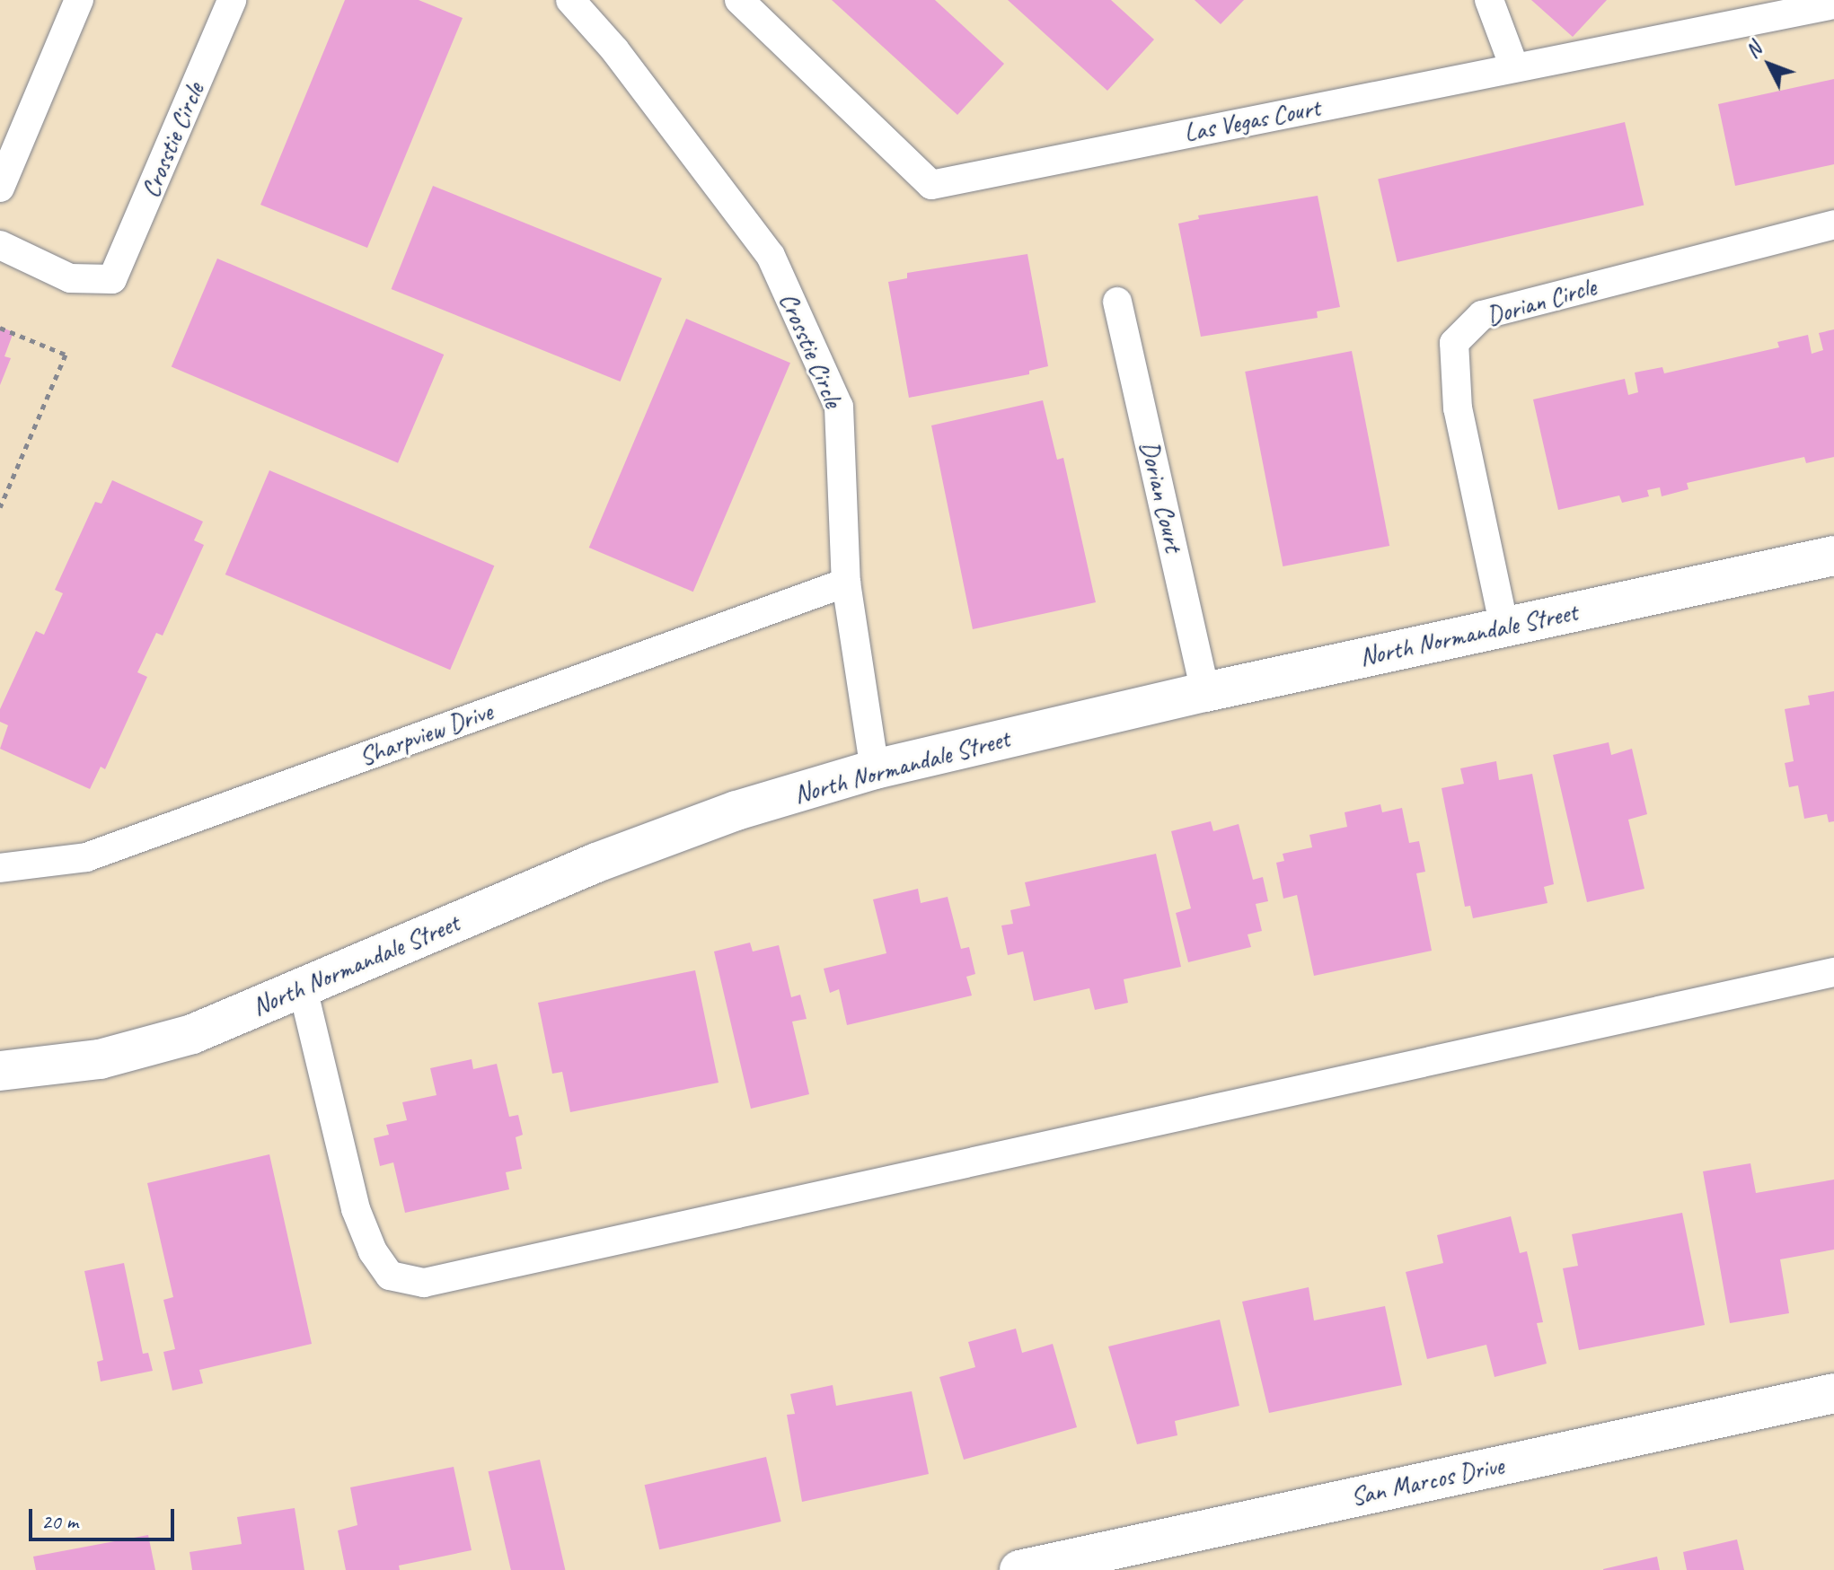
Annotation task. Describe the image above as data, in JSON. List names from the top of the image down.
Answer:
{
  "streets": {
    "street": ["North Normandale Street", "San Marcos Drive"],
    "lane": [
      "Las Vegas Court",
      "Crosstie Circle",
      "Dorian Circle",
      "Dorian Court",
      "Sharpview Drive"
    ]
  },
  "crossings": [
    ["Crosstie Circle", "North Normandale Street"],
    ["Crosstie Circle", "Sharpview Drive"],
    ["Dorian Circle", "North Normandale Street"],
    ["Dorian Court", "North Normandale Street"]
  ],
  "scale_bar": "20 m",
  "north": "top left"
}
